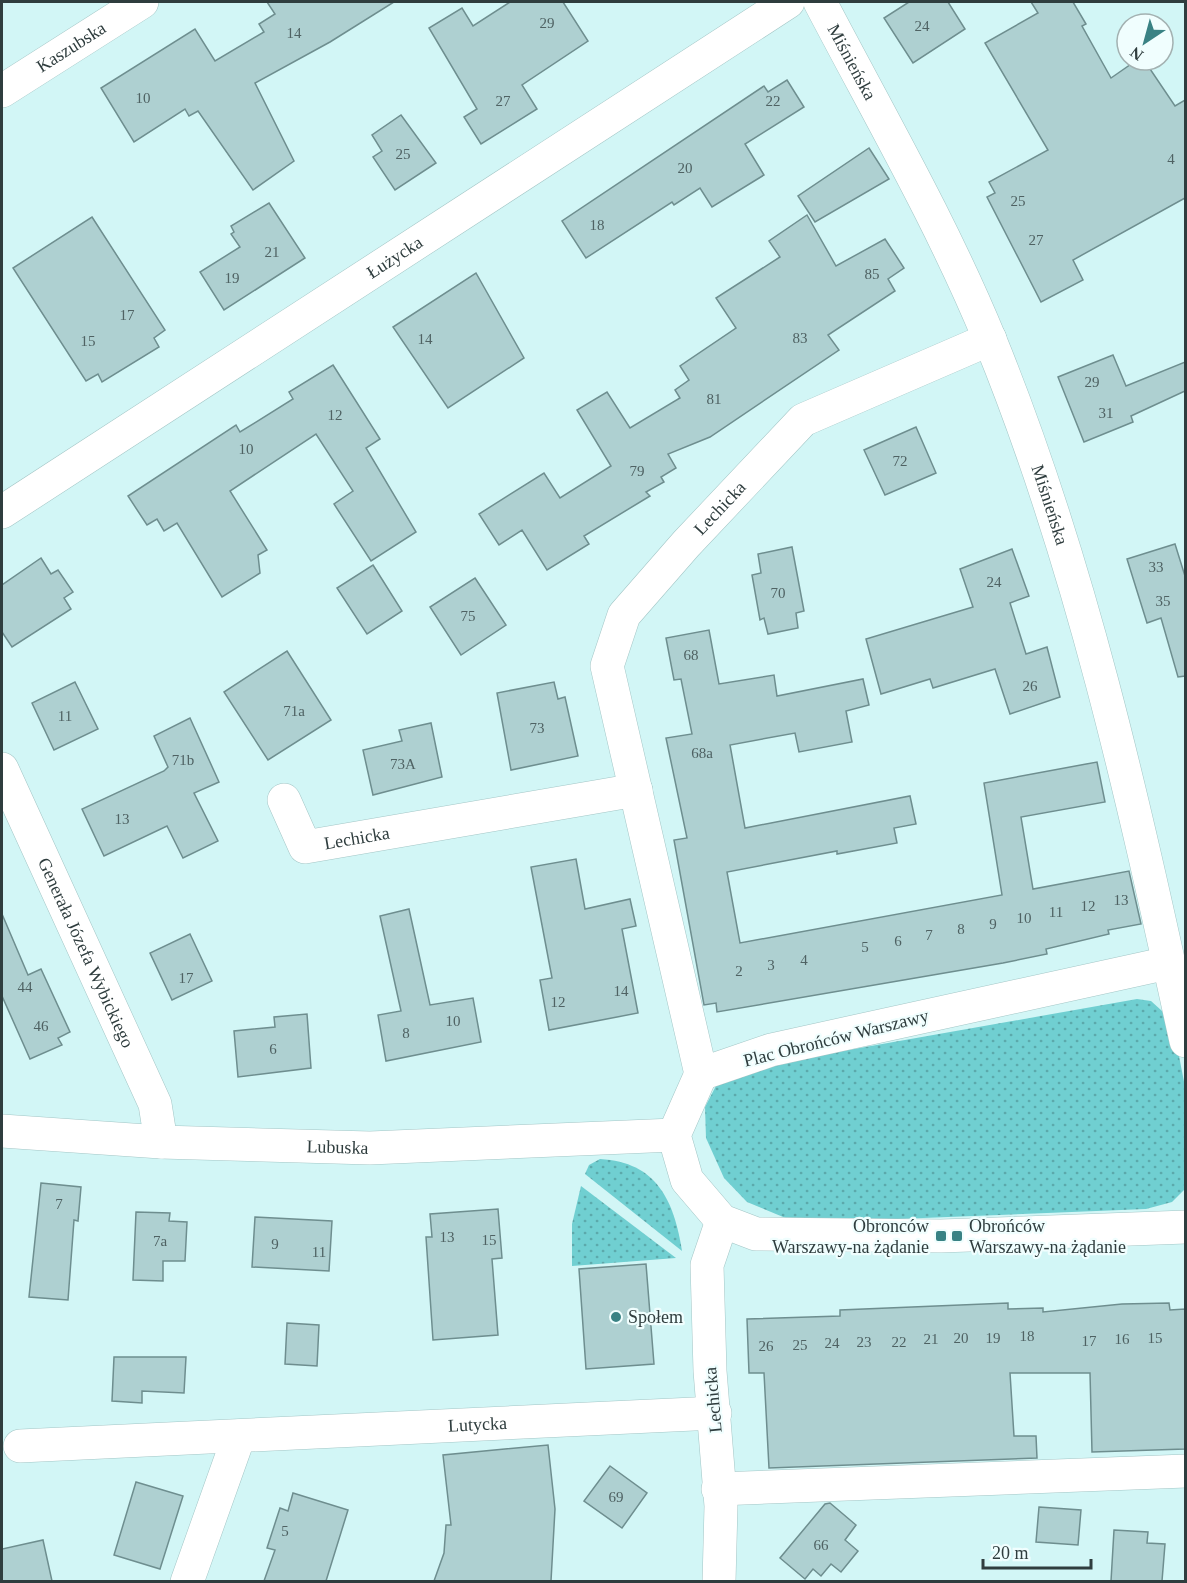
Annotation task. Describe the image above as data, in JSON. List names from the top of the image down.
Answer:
{
  "streets": {
    "street": [
      "Kaszubska",
      "Miśnieńska",
      "Łużycka",
      "Lechicka",
      "Generała Józefa Wybickiego",
      "Plac Obrońców Warszawy",
      "Lubuska",
      "Lutycka"
    ]
  },
  "crossings": [
    ["Miśnieńska", "Lechicka"],
    ["Miśnieńska", "Plac Obrońców Warszawy"],
    ["Lechicka", "Plac Obrońców Warszawy"],
    ["Lechicka", "Lutycka"],
    ["Generała Józefa Wybickiego", "Lubuska"]
  ],
  "places": {
    "transit": ["Obronców Warszawy-na żądanie", "Obrońców Warszawy-na żądanie"],
    "other": ["Społem"]
  },
  "house_numbers": [
    "29",
    "24",
    "14",
    "10",
    "27",
    "22",
    "25",
    "4",
    "20",
    "25",
    "18",
    "27",
    "21",
    "85",
    "19",
    "17",
    "83",
    "14",
    "15",
    "29",
    "81",
    "31",
    "12",
    "10",
    "72",
    "79",
    "33",
    "24",
    "70",
    "35",
    "75",
    "68",
    "26",
    "71a",
    "11",
    "73",
    "68a",
    "71b",
    "73A",
    "13",
    "13",
    "12",
    "11",
    "10",
    "9",
    "8",
    "7",
    "6",
    "5",
    "4",
    "3",
    "2",
    "17",
    "44",
    "14",
    "12",
    "10",
    "46",
    "8",
    "6",
    "7",
    "13",
    "15",
    "7a",
    "9",
    "11",
    "18",
    "20",
    "19",
    "15",
    "21",
    "16",
    "17",
    "23",
    "22",
    "24",
    "25",
    "26",
    "69",
    "5",
    "66"
  ],
  "scale_bar": "20 m",
  "north": "bottom left"
}
